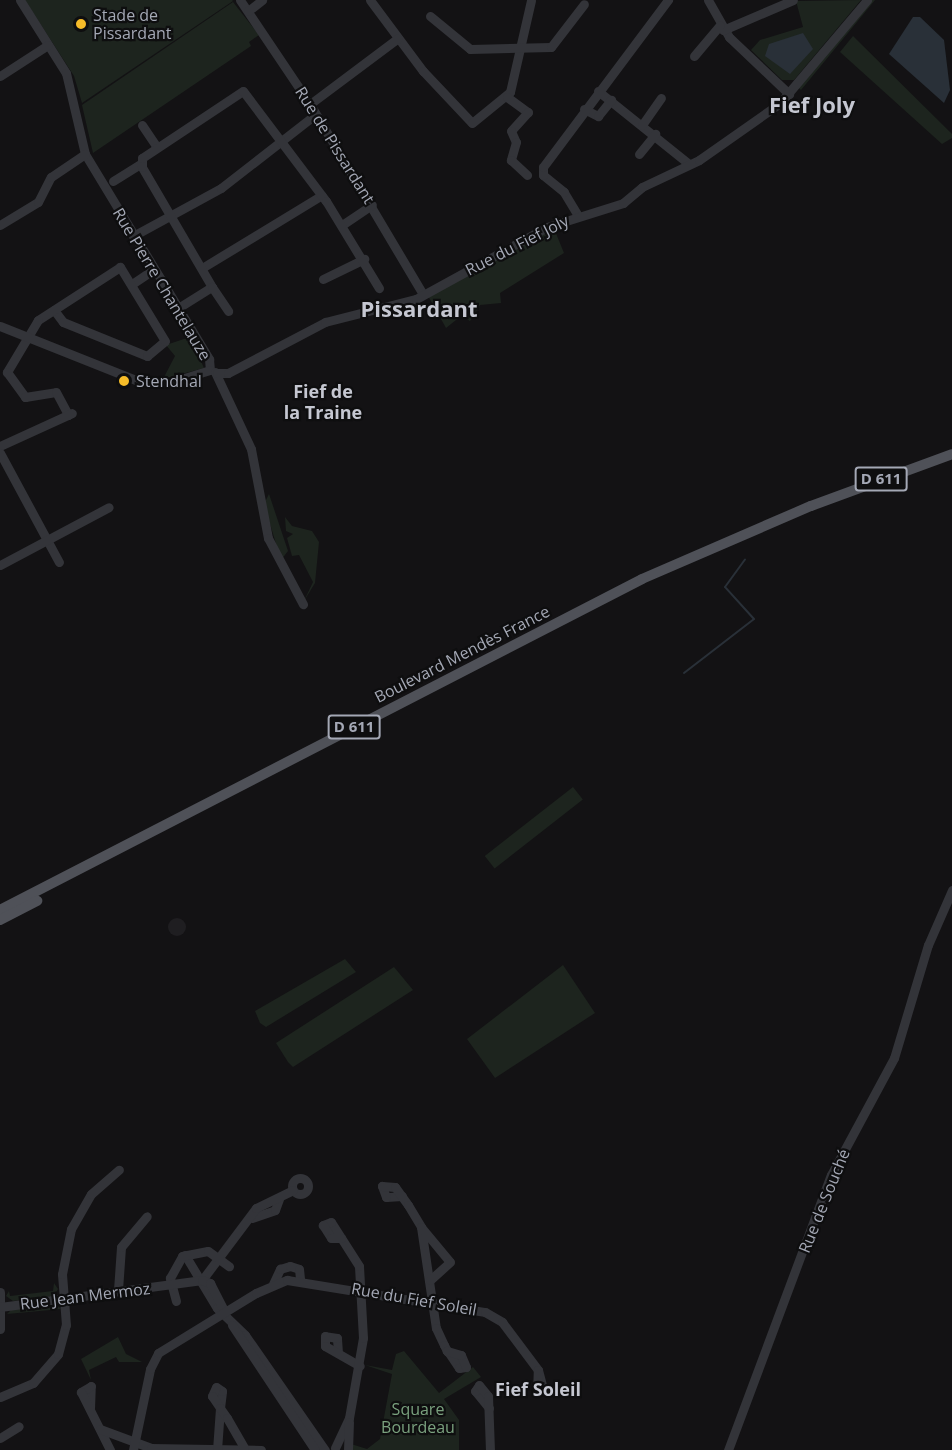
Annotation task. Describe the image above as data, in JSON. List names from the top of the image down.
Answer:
{
  "streets": {
    "main road": ["D 611", "Boulevard Mendès France"],
    "street": [
      "Rue de Pissardant",
      "Rue du Fief Joly",
      "Rue Pierre Chantelauze",
      "Rue de Souché",
      "Rue Jean Mermoz",
      "Rue du Fief Soleil"
    ]
  },
  "crossings": [
    ["Rue de Pissardant", "Rue du Fief Joly"],
    ["Rue du Fief Joly", "Rue Pierre Chantelauze"]
  ],
  "districts": [
    "Fief Joly",
    "Pissardant",
    "Fief de la Traine",
    "Fief Soleil"
  ],
  "parks": ["Square Bourdeau"],
  "places": ["Stade de Pissardant", "Stendhal"]
}
